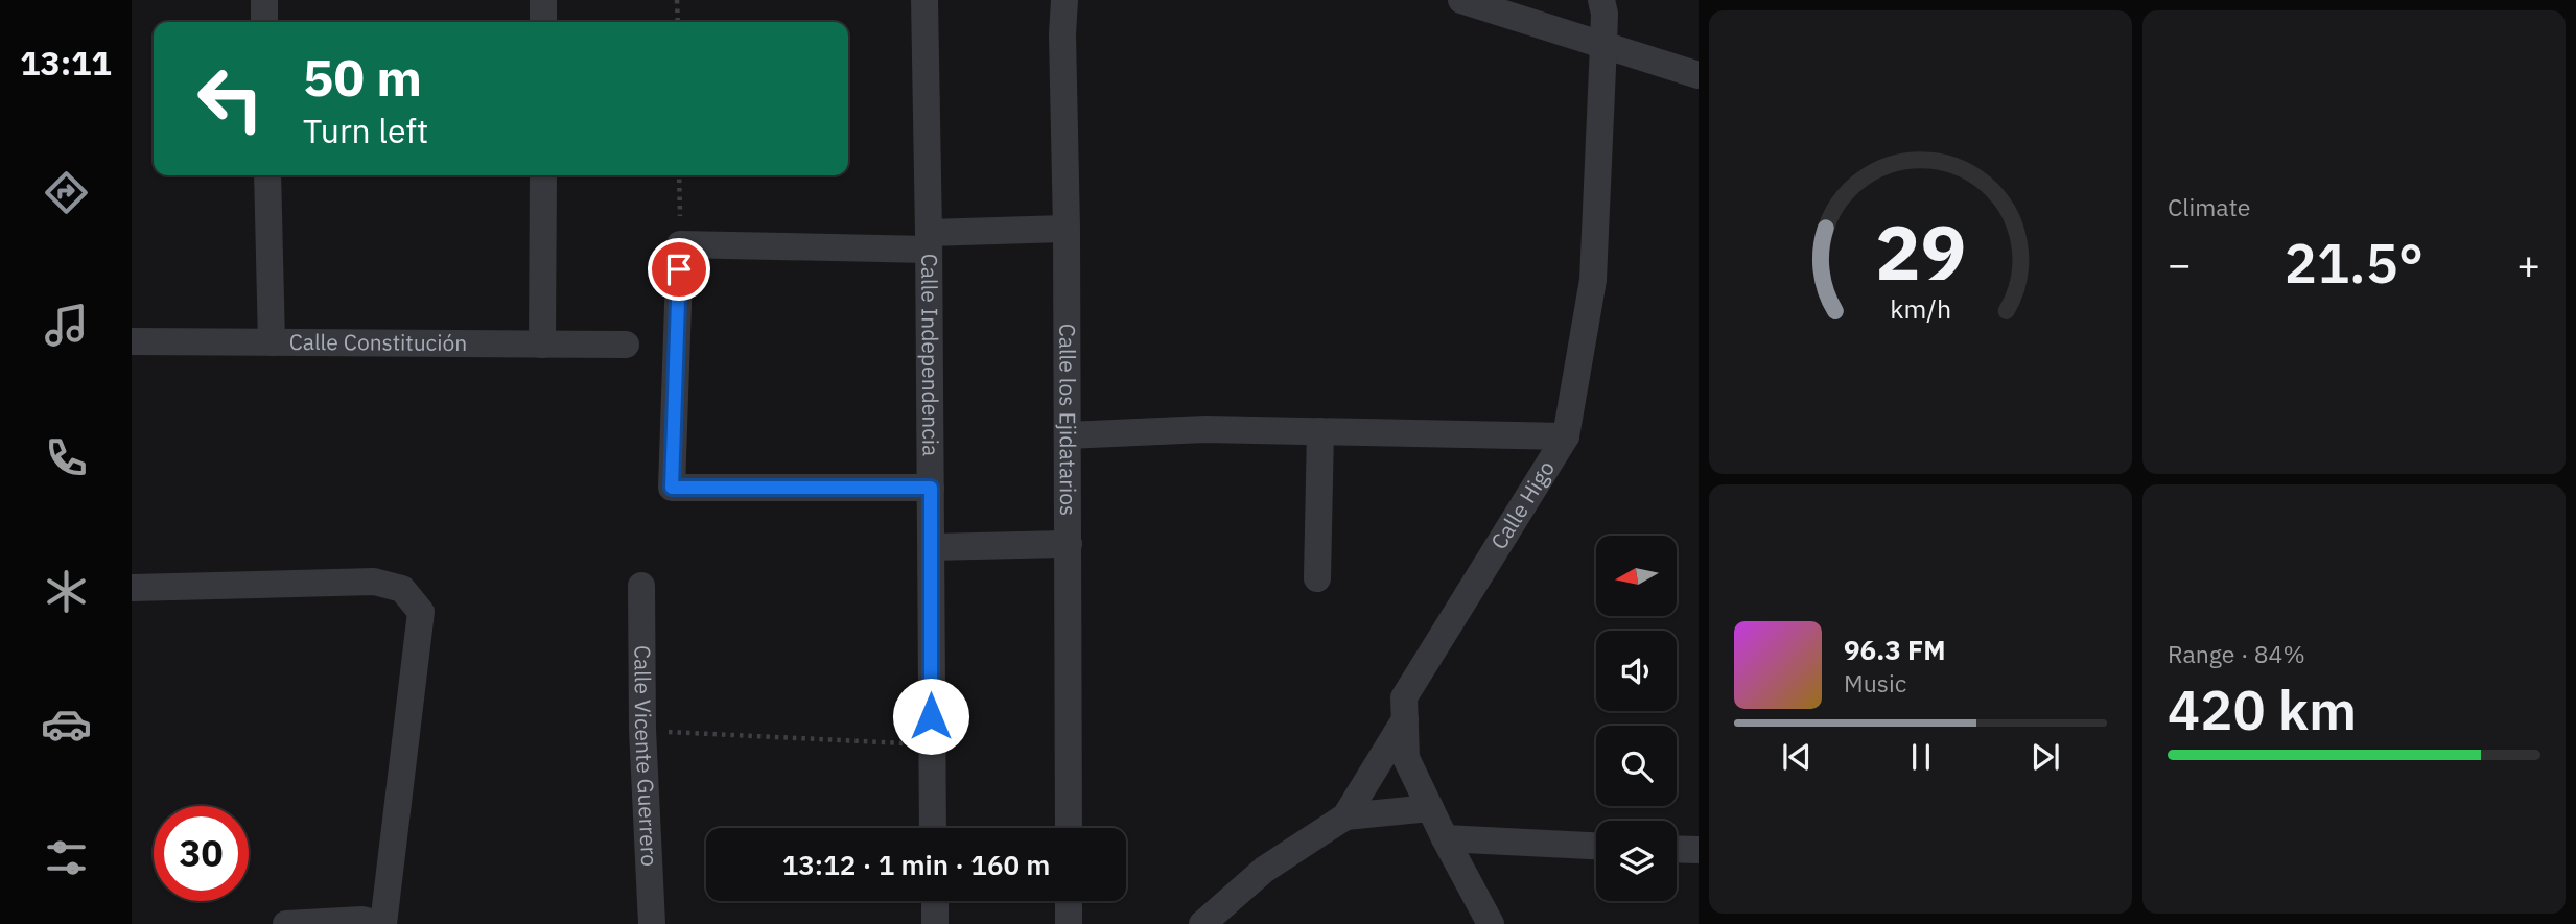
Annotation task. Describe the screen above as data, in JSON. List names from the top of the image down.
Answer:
{
  "streets": {
    "street": [
      "Calle Constitución",
      "Calle Independencia",
      "Calle los Ejidatarios",
      "Calle Higo",
      "Calle Vicente Guerrero"
    ]
  },
  "north": "left",
  "page": {
    "tabs": "13:11",
    "tile": [
      "Climate",
      ["Range · 84%", "420 km"]
    ],
    "turn": ["50 m", "Turn left"],
    "heat": ["−", "21.5°", "+"],
    "song": ["96.3 FM", "Music"],
    "limit": "30",
    "trip": "13:12 · 1 min · 160 m",
    "gauge": ["29", "km/h"]
  }
}
